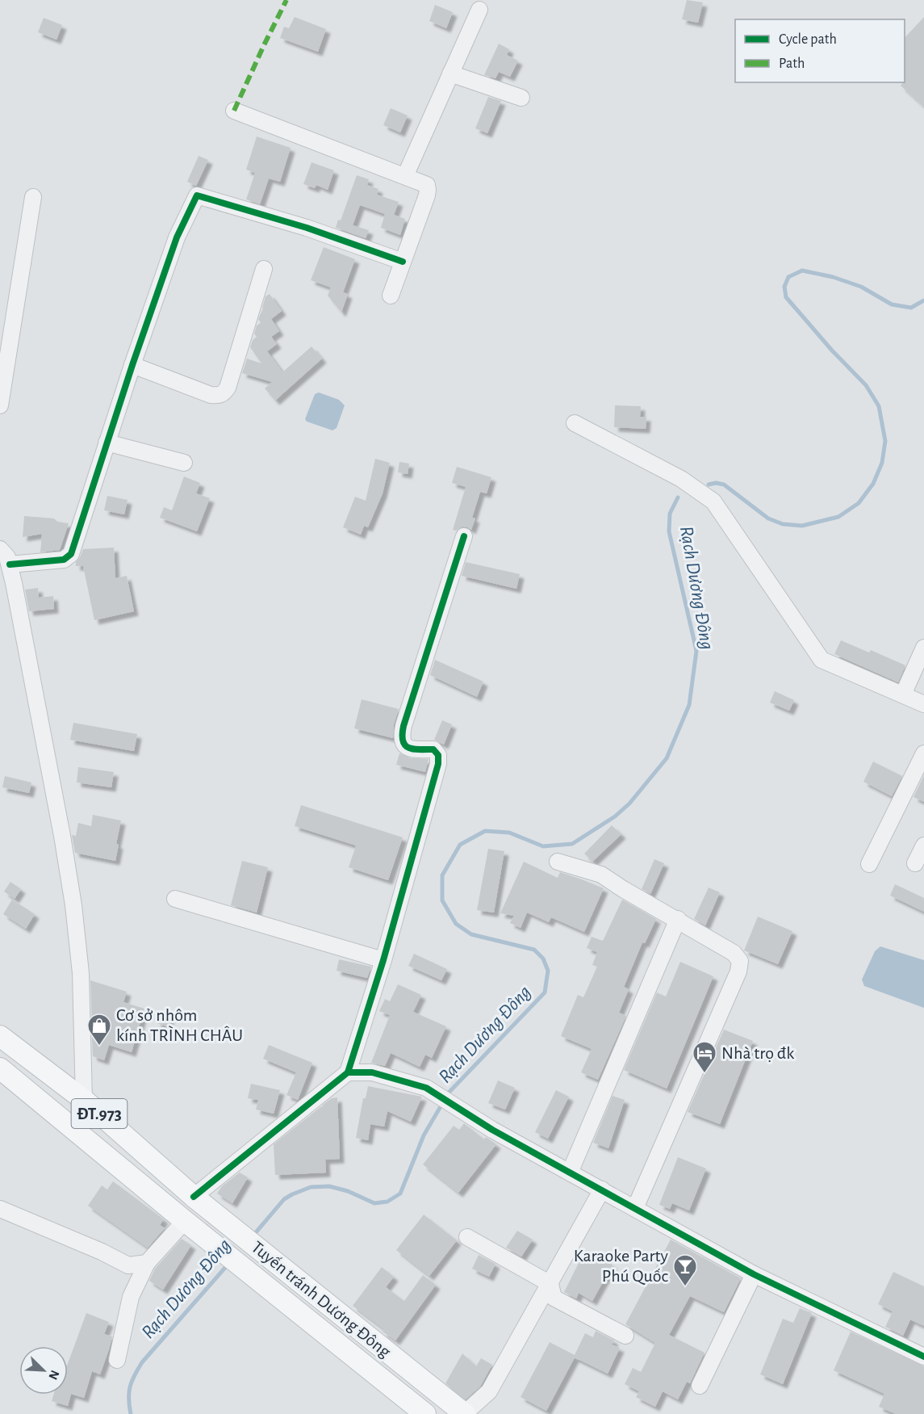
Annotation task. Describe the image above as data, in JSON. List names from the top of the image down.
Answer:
{
  "streets": {
    "main road": ["ĐT.973", "Tuyến tránh Dương Đông"]
  },
  "water": ["Rạch Dương Đông"],
  "places": {
    "shop": ["Cơ sở nhôm kính TRÌNH CHÂU"],
    "hotel": ["Nhà trọ đk"],
    "bar": ["Karaoke Party Phú Quốc"]
  },
  "legend": ["Cycle path", "Path"],
  "north": "bottom right"
}
